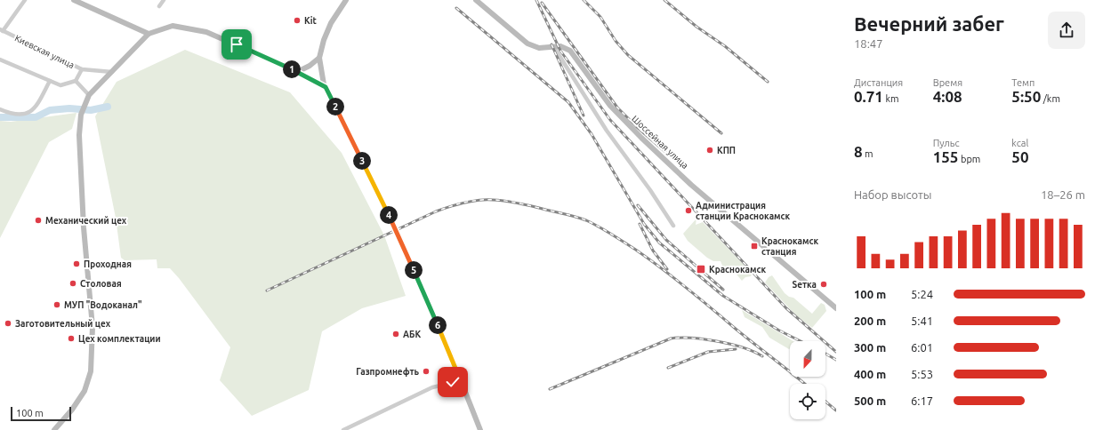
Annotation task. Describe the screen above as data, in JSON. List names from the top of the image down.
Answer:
{
  "streets": {
    "main road": ["Шоссейная улица"],
    "street": ["Киевская улица"]
  },
  "places": {
    "other": [
      "Kit",
      "КПП",
      "Администрация станции Краснокамск",
      "Механический цех",
      "Проходная",
      "Столовая",
      "Sетка",
      "МУП \"Водоканал\"",
      "Заготовительный цех",
      "АБК",
      "Цех комплектации",
      "Газпромнефть"
    ],
    "transit": ["Краснокамск станция", "Краснокамск"]
  },
  "scale_bar": "100 m",
  "north": "bottom",
  "page": {
    "heading": ["Вечерний забег", "18:47"],
    "pins": [
      "1",
      "2",
      "3",
      "4",
      "5",
      "6"
    ],
    "stats": [
      ["Дистанция", "0.71 km"],
      ["Время", "4:08"],
      ["Темп", "5:50 /km"],
      ["8 m"],
      ["Пульс", "155 bpm"],
      ["kcal", "50"]
    ],
    "chart": ["Набор высоты", "18–26 m"],
    "list": [
      {
        "name": "100 m",
        "note": "5:24"
      },
      {
        "name": "200 m",
        "note": "5:41"
      },
      {
        "name": "300 m",
        "note": "6:01"
      },
      {
        "name": "400 m",
        "note": "5:53"
      },
      {
        "name": "500 m",
        "note": "6:17"
      }
    ],
    "scale": "100 m"
  }
}
